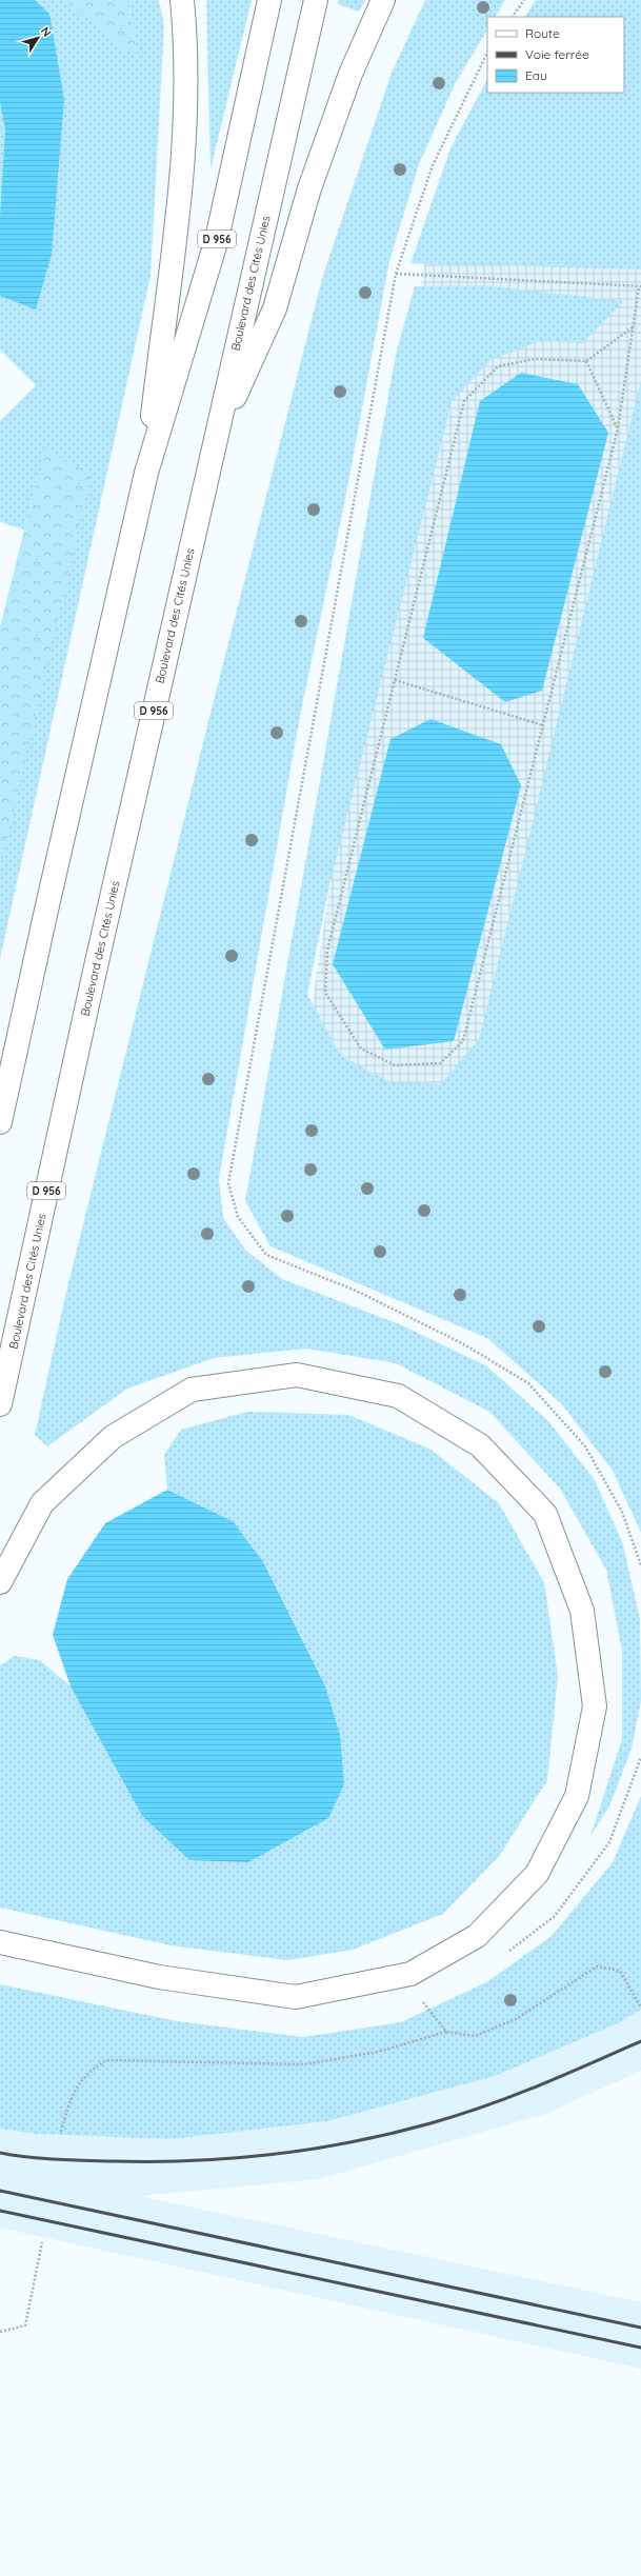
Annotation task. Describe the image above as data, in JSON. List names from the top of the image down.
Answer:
{
  "streets": {
    "main road": ["D 956", "Boulevard des Cités Unies"]
  },
  "crossings": [
    ["D 956", "Boulevard des Cités Unies"]
  ],
  "legend": ["Route", "Voie ferrée", "Eau"],
  "north": "top right"
}
